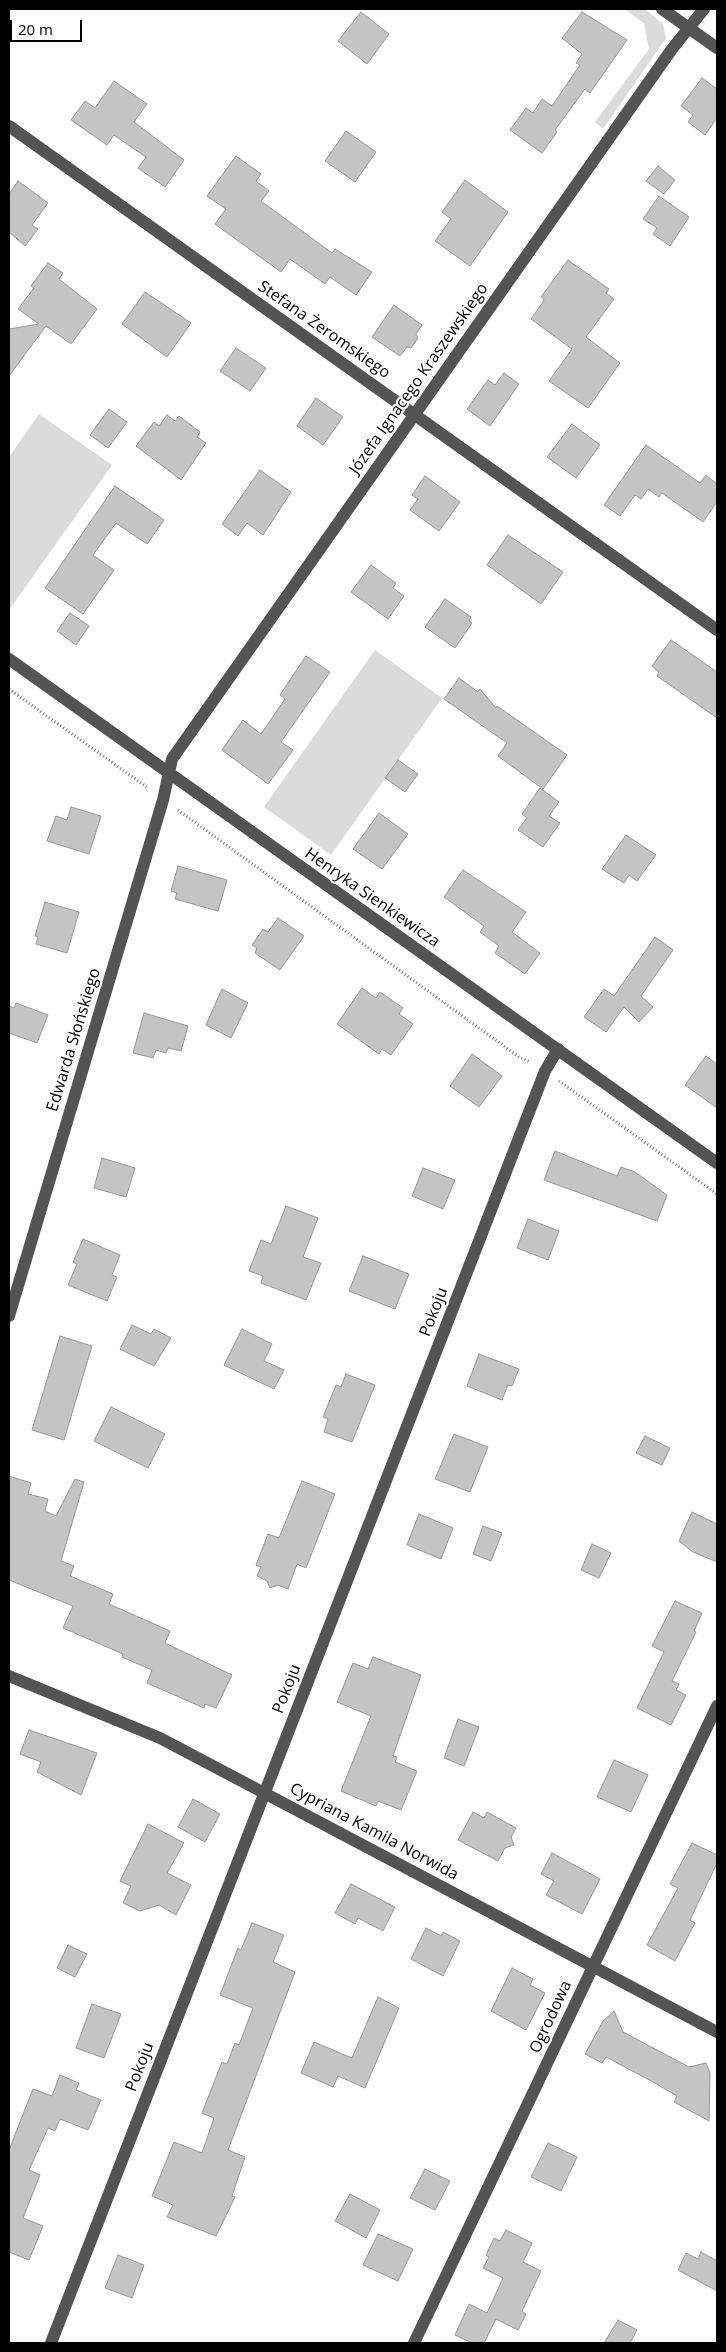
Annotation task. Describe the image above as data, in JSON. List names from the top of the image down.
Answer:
{
  "streets": {
    "street": [
      "Stefana Żeromskiego",
      "Józefa Ignacego Kraszewskiego",
      "Henryka Sienkiewicza",
      "Edwarda Słońskiego",
      "Pokoju",
      "Cypriana Kamila Norwida",
      "Ogrodowa"
    ]
  },
  "crossings": [
    ["Stefana Żeromskiego", "Józefa Ignacego Kraszewskiego"],
    ["Józefa Ignacego Kraszewskiego", "Henryka Sienkiewicza"],
    ["Józefa Ignacego Kraszewskiego", "Edwarda Słońskiego"],
    ["Henryka Sienkiewicza", "Edwarda Słońskiego"],
    ["Henryka Sienkiewicza", "Pokoju"],
    ["Pokoju", "Cypriana Kamila Norwida"],
    ["Cypriana Kamila Norwida", "Ogrodowa"]
  ],
  "scale_bar": "20 m"
}
